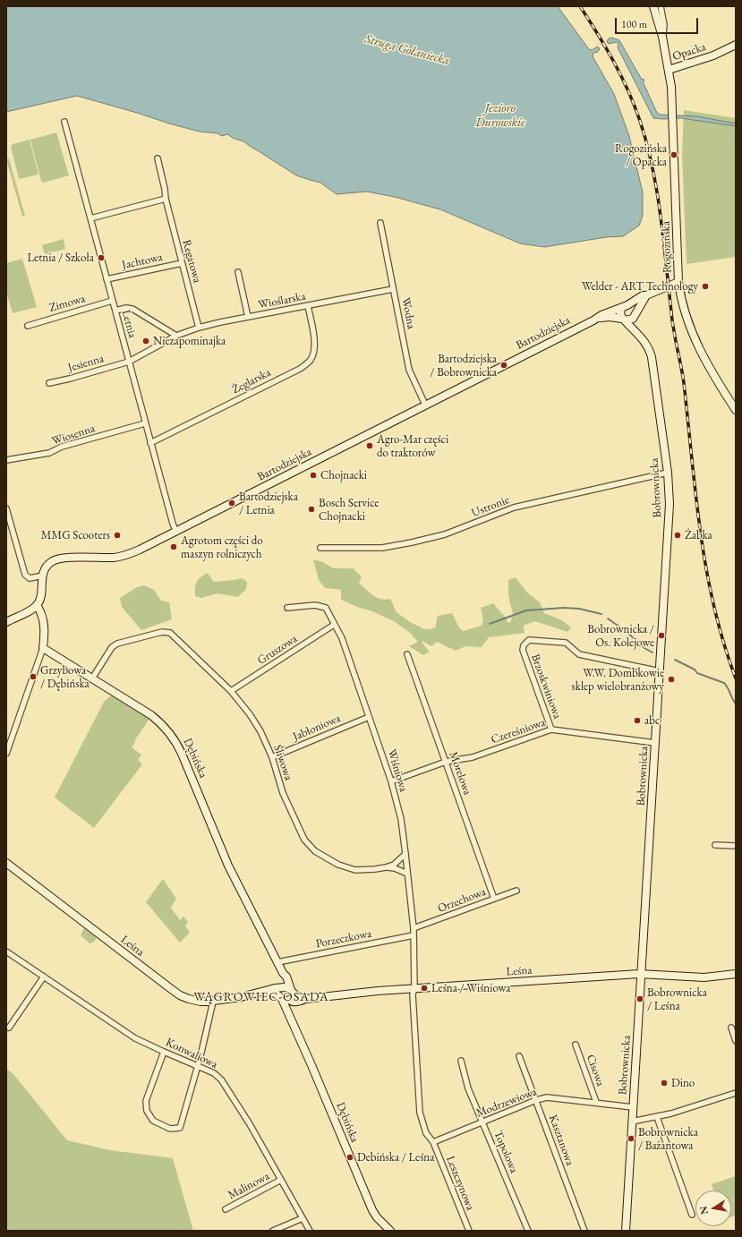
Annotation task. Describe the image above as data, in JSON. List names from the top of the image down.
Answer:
{
  "streets": {
    "street": [
      "Opacka",
      "Rogozińska",
      "Jachtowa",
      "Regatowa",
      "Wioślarska",
      "Zimowa",
      "Wodna",
      "Letnia",
      "Bartodziejska",
      "Jesienna",
      "Żeglarska",
      "Wiosenna",
      "Bobrownicka",
      "Ustronie",
      "Gruszowa",
      "Brzoskwiniowa",
      "Jabłoniowa",
      "Czereśniowa",
      "Dębińska",
      "Śliwowa",
      "Wiśniowa",
      "Morelowa",
      "Orzechowa",
      "Porzeczkowa",
      "Leśna",
      "Konwaliowa",
      "Cisowa",
      "Modrzewiowa",
      "Kasztanowa",
      "Topolowa",
      "Leszczynowa",
      "Malinowa"
    ]
  },
  "crossings": [
    ["Opacka", "Rogozińska"],
    ["Rogozińska", "Bartodziejska"],
    ["Jachtowa", "Regatowa"],
    ["Jachtowa", "Letnia"],
    ["Regatowa", "Wioślarska"],
    ["Wioślarska", "Wodna"],
    ["Wioślarska", "Letnia"],
    ["Wioślarska", "Jesienna"],
    ["Wioślarska", "Żeglarska"],
    ["Zimowa", "Letnia"],
    ["Wodna", "Bartodziejska"],
    ["Letnia", "Bartodziejska"],
    ["Letnia", "Jesienna"],
    ["Letnia", "Żeglarska"],
    ["Letnia", "Wiosenna"],
    ["Bartodziejska", "Bobrownicka"],
    ["Bobrownicka", "Ustronie"],
    ["Bobrownicka", "Brzoskwiniowa"],
    ["Bobrownicka", "Czereśniowa"],
    ["Bobrownicka", "Leśna"],
    ["Bobrownicka", "Modrzewiowa"],
    ["Gruszowa", "Śliwowa"],
    ["Gruszowa", "Wiśniowa"],
    ["Brzoskwiniowa", "Czereśniowa"],
    ["Jabłoniowa", "Śliwowa"],
    ["Jabłoniowa", "Wiśniowa"],
    ["Czereśniowa", "Wiśniowa"],
    ["Czereśniowa", "Morelowa"],
    ["Dębińska", "Śliwowa"],
    ["Dębińska", "Porzeczkowa"],
    ["Dębińska", "Leśna"],
    ["Śliwowa", "Wiśniowa"],
    ["Wiśniowa", "Orzechowa"],
    ["Wiśniowa", "Porzeczkowa"],
    ["Wiśniowa", "Leśna"],
    ["Wiśniowa", "Leszczynowa"],
    ["Morelowa", "Orzechowa"],
    ["Leśna", "Leszczynowa"],
    ["Konwaliowa", "Malinowa"],
    ["Cisowa", "Modrzewiowa"],
    ["Modrzewiowa", "Kasztanowa"],
    ["Modrzewiowa", "Topolowa"],
    ["Modrzewiowa", "Leszczynowa"]
  ],
  "districts": ["WĄGROWIEC-OSADA"],
  "water": ["Struga Gołaniecka", "Jezioro Durowskie"],
  "places": [
    "Rogozińska / Opacka",
    "Letnia / Szkoła",
    "Welder - ART Technology",
    "Niezapominajka",
    "Bartodziejska / Bobrownicka",
    "Agro-Mar części do traktorów",
    "Chojnacki",
    "Bartodziejska / Letnia",
    "Bosch Service Chojnacki",
    "MMG Scooters",
    "Żabka",
    "Agrotom części do maszyn rolniczych",
    "Bobrownicka / Os. Kolejowe",
    "Grzybowa / Dębińska",
    "W.W. Dombkowie sklep wielobranżowy",
    "abc",
    "Leśna / Wiśniowa",
    "Bobrownicka / Leśna",
    "Dino",
    "Bobrownicka / Bażantowa",
    "Debińska / Leśna"
  ],
  "scale_bar": "100 m",
  "north": "left"
}
